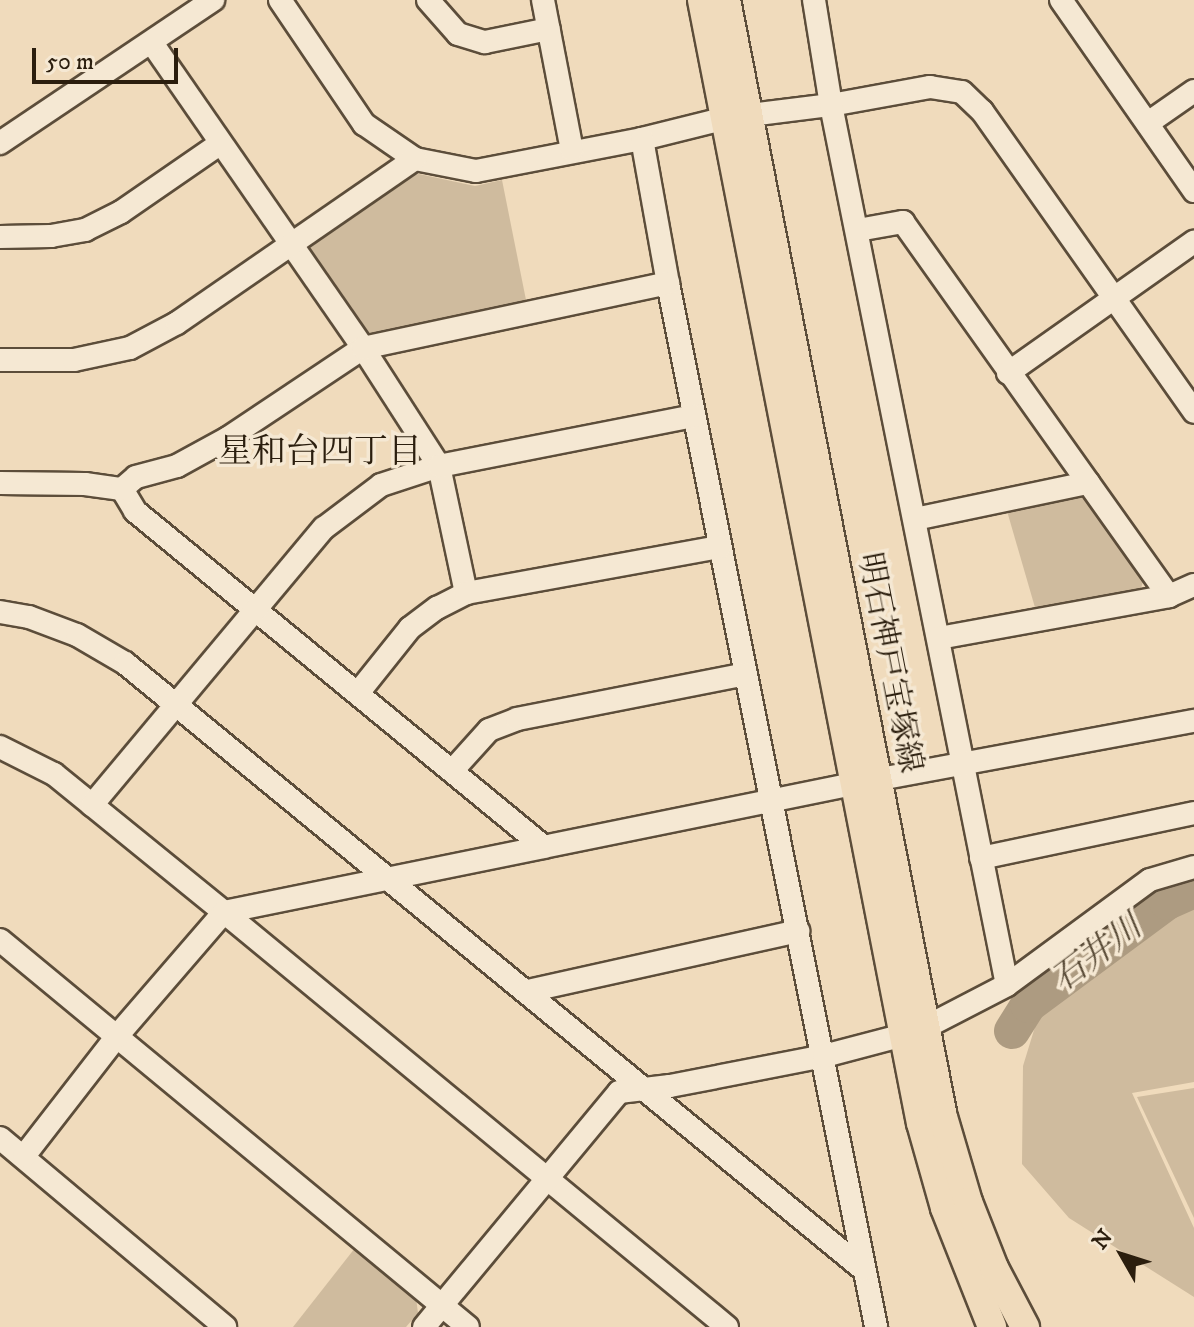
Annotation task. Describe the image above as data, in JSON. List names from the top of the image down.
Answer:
{
  "streets": {
    "main road": ["明石神戸宝塚線"]
  },
  "districts": ["星和台四丁目"],
  "water": ["石井川"],
  "scale_bar": "50 m",
  "north": "top left"
}
